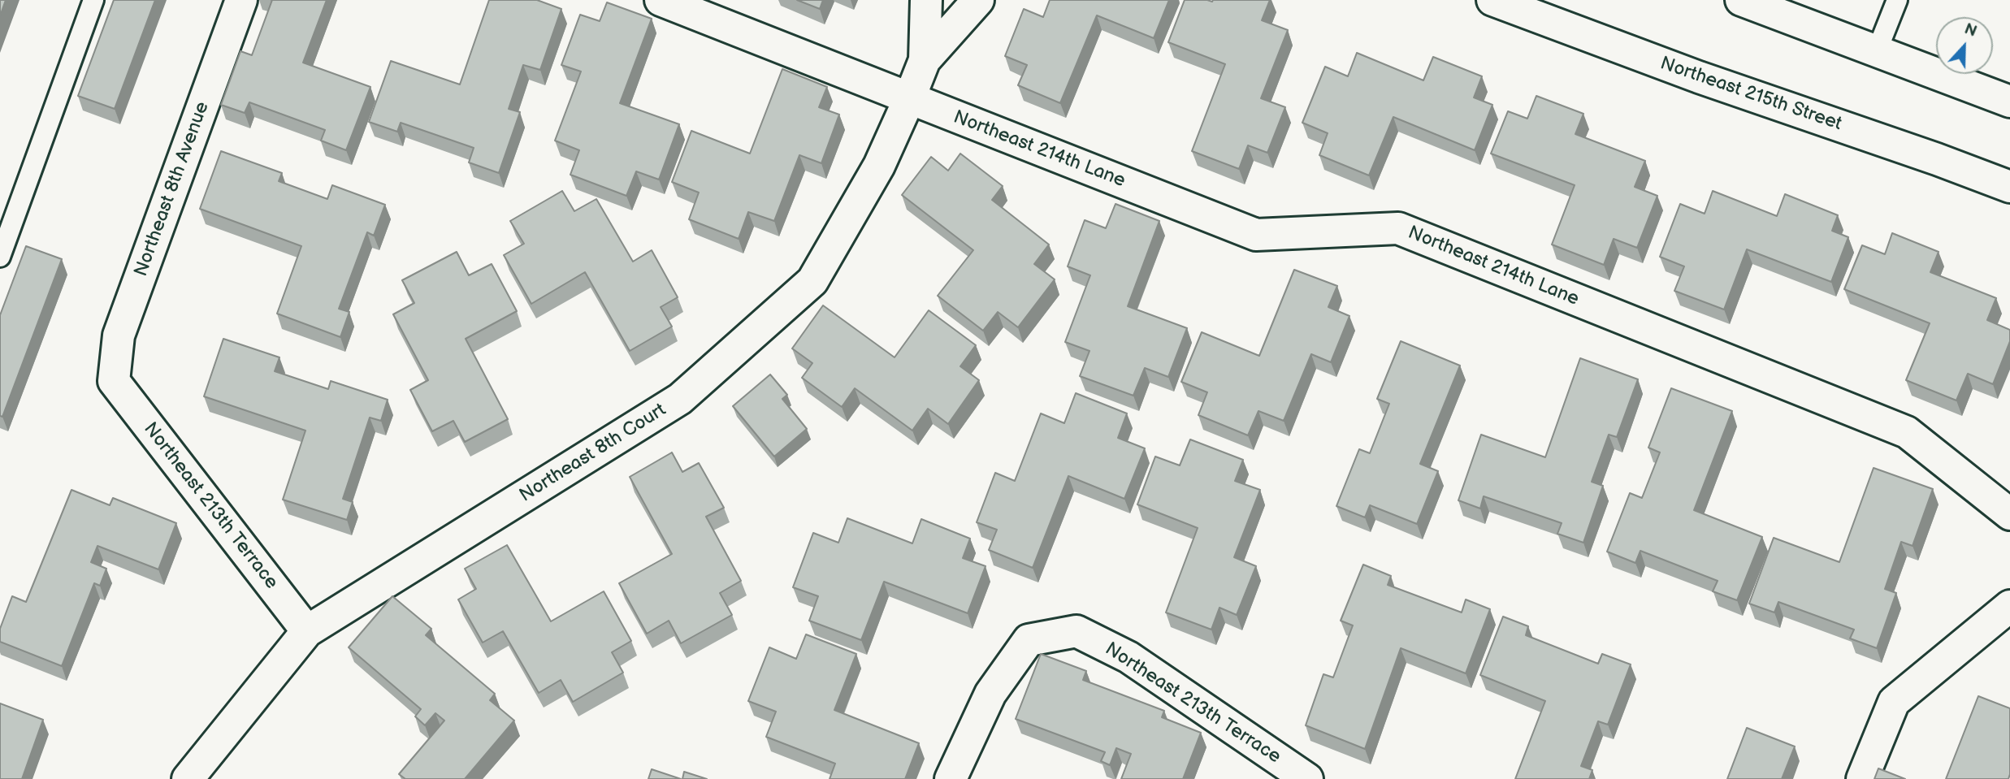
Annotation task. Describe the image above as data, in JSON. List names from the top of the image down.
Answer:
{
  "streets": {
    "street": [
      "Northeast 215th Street",
      "Northeast 214th Lane",
      "Northeast 8th Avenue",
      "Northeast 8th Court",
      "Northeast 213th Terrace"
    ]
  },
  "crossings": [
    ["Northeast 214th Lane", "Northeast 8th Court"],
    ["Northeast 8th Avenue", "Northeast 213th Terrace"],
    ["Northeast 8th Court", "Northeast 213th Terrace"]
  ],
  "north": "top"
}
